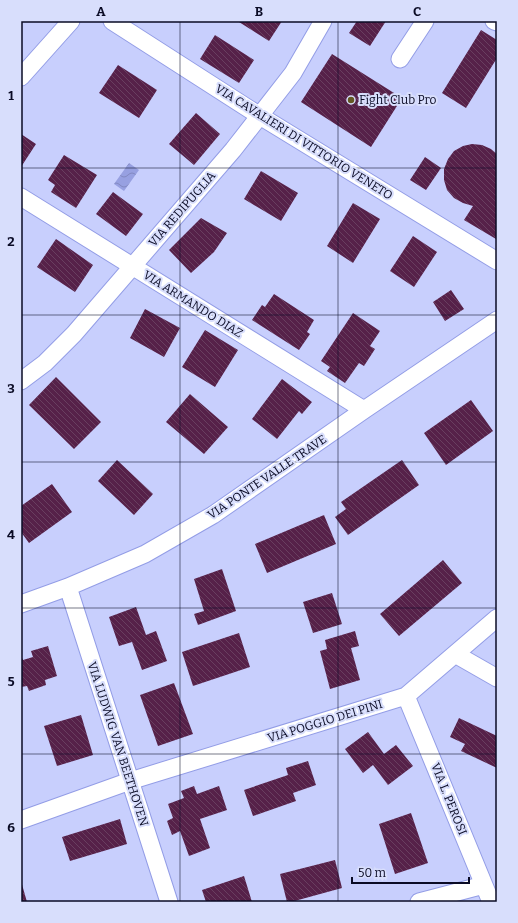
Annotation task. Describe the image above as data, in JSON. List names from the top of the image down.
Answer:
{
  "streets": {
    "street": [
      "VIA CAVALIERI DI VITTORIO VENETO",
      "VIA REDIPUGLIA",
      "VIA ARMANDO DIAZ",
      "VIA PONTE VALLE TRAVE",
      "VIA POGGIO DEI PINI",
      "VIA LUDWIG VAN BEETHOVEN",
      "VIA L. PEROSI"
    ]
  },
  "crossings": [
    ["VIA CAVALIERI DI VITTORIO VENETO", "VIA REDIPUGLIA"],
    ["VIA REDIPUGLIA", "VIA ARMANDO DIAZ"],
    ["VIA ARMANDO DIAZ", "VIA PONTE VALLE TRAVE"],
    ["VIA PONTE VALLE TRAVE", "VIA LUDWIG VAN BEETHOVEN"],
    ["VIA POGGIO DEI PINI", "VIA LUDWIG VAN BEETHOVEN"],
    ["VIA POGGIO DEI PINI", "VIA L. PEROSI"]
  ],
  "places": ["Fight Club Pro"],
  "scale_bar": "50 m",
  "grid": {
    "columns": ["A", "B", "C"],
    "rows": [
      "1",
      "2",
      "3",
      "4",
      "5",
      "6"
    ]
  }
}
